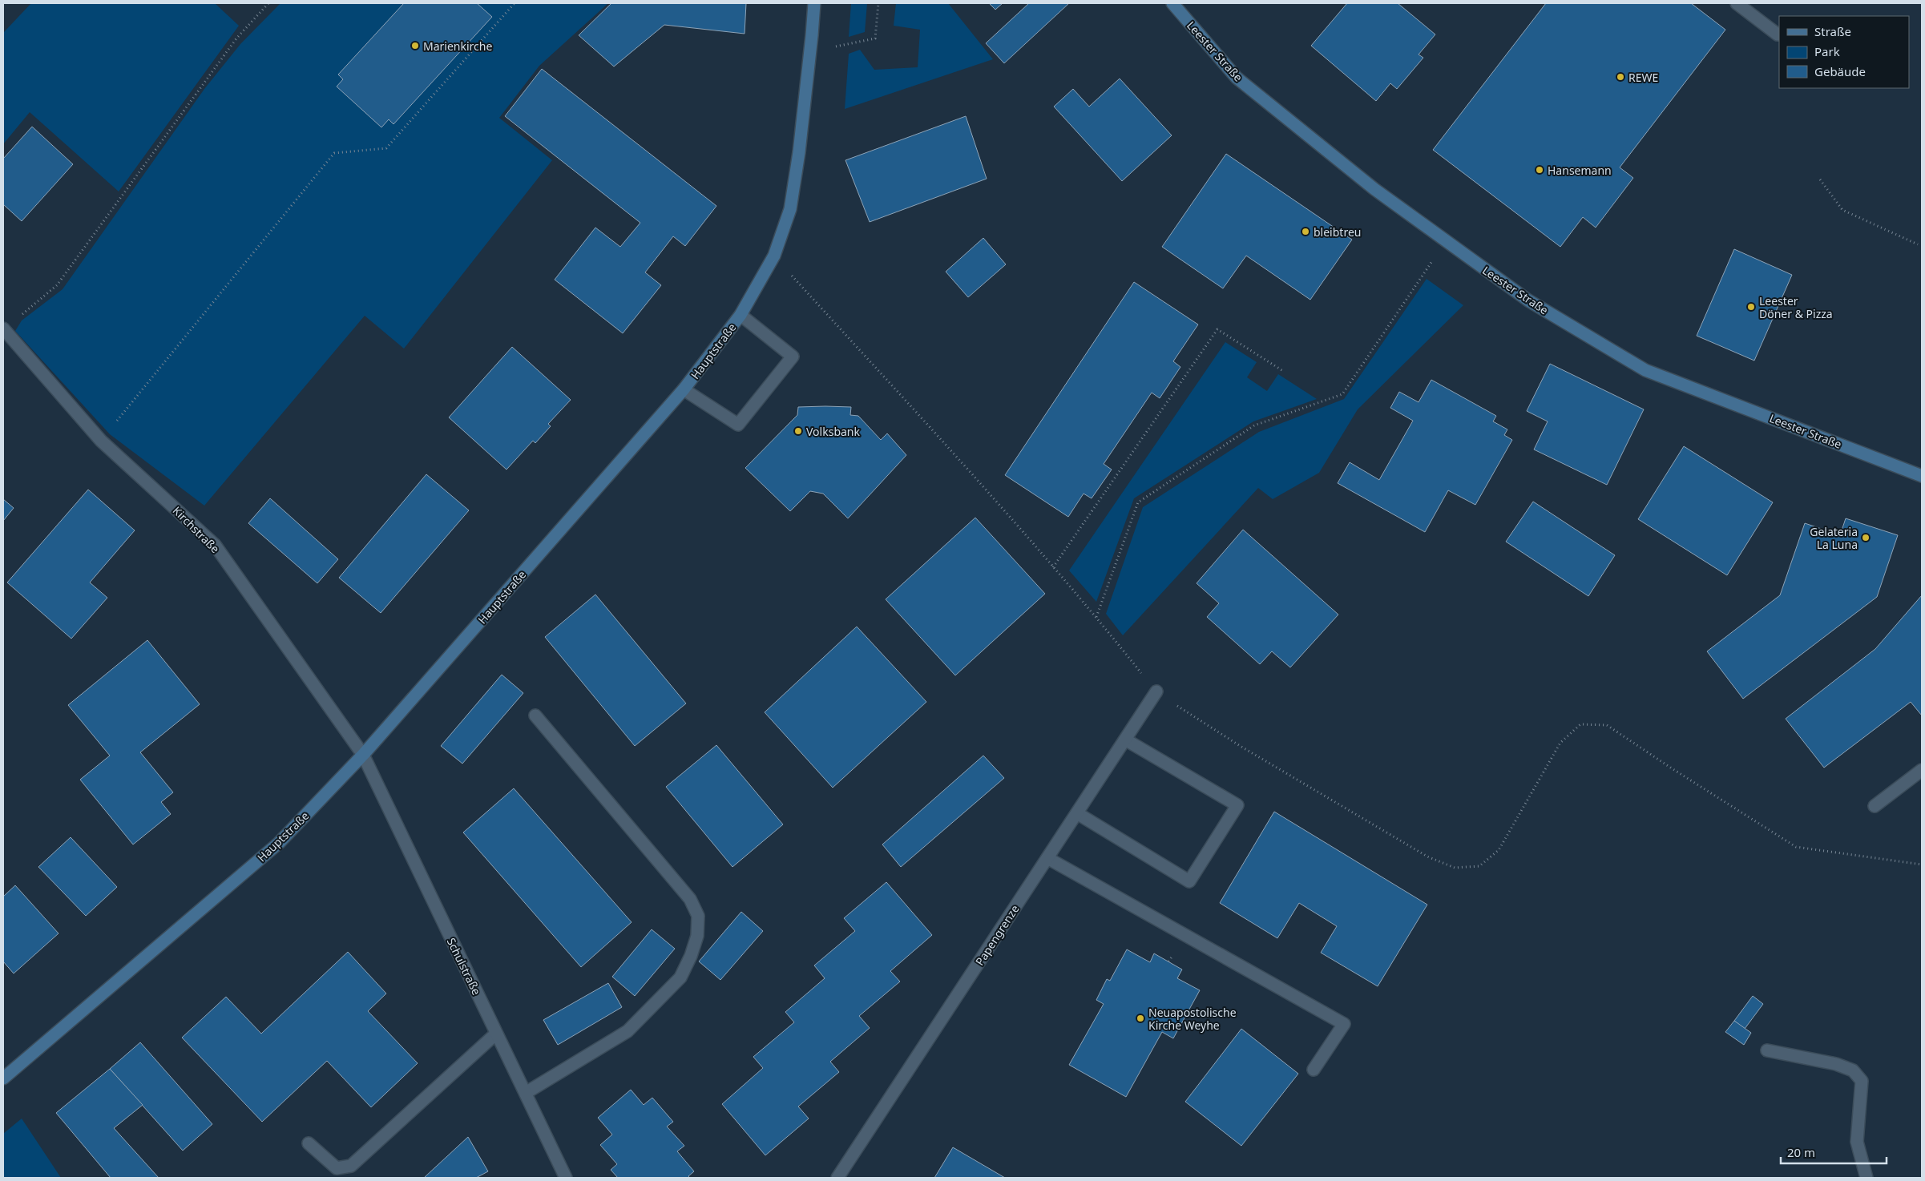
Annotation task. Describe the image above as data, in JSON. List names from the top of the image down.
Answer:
{
  "streets": {
    "main road": ["Leester Straße", "Hauptstraße"],
    "street": ["Kirchstraße", "Papengrenze", "Schulstraße"]
  },
  "crossings": [
    ["Hauptstraße", "Kirchstraße"],
    ["Hauptstraße", "Schulstraße"],
    ["Kirchstraße", "Schulstraße"]
  ],
  "places": [
    "Marienkirche",
    "REWE",
    "Hansemann",
    "bleibtreu",
    "Leester Döner & Pizza",
    "Volksbank",
    "Gelateria La Luna",
    "Neuapostolische Kirche Weyhe"
  ],
  "legend": ["Straße", "Park", "Gebäude"],
  "scale_bar": "20 m"
}
